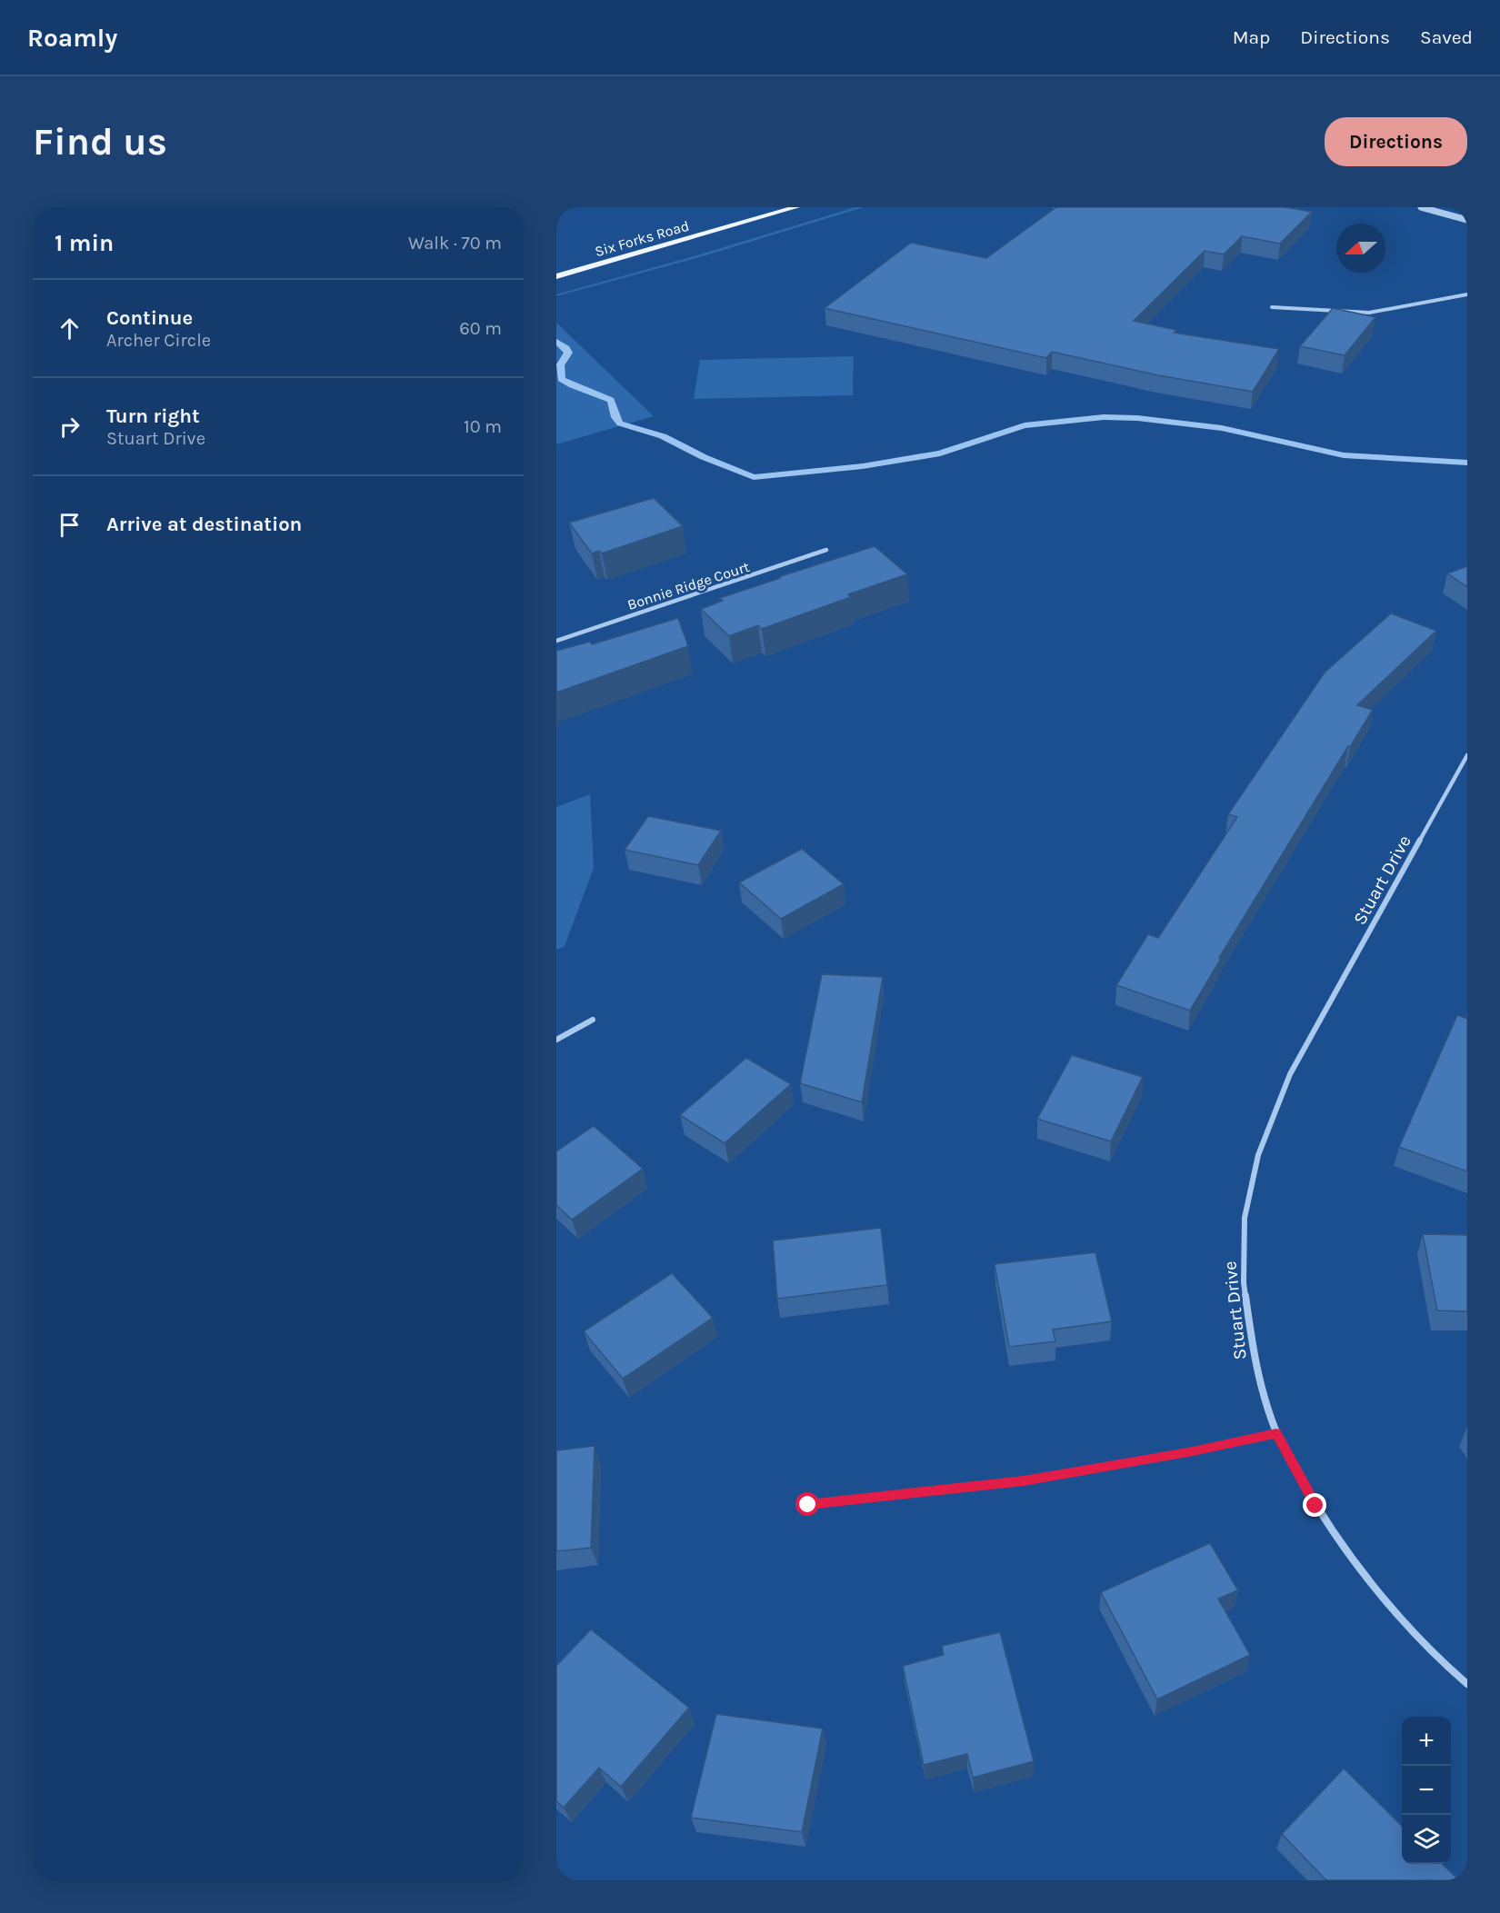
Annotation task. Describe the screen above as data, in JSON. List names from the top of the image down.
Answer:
{
  "streets": {
    "main road": ["Six Forks Road"],
    "street": ["Bonnie Ridge Court", "Stuart Drive"]
  },
  "north": "left",
  "page": {
    "header": "Roamly",
    "nav": ["Map", "Directions", "Saved"],
    "buttons": "Directions",
    "title": "Find us",
    "heading": ["1 min", "Walk · 70 m"],
    "list": [
      ["Continue", "Archer Circle", "60 m"],
      ["Turn right", "Stuart Drive", "10 m"],
      "Arrive at destination"
    ],
    "map_buttons": ["+", "−"]
  }
}
